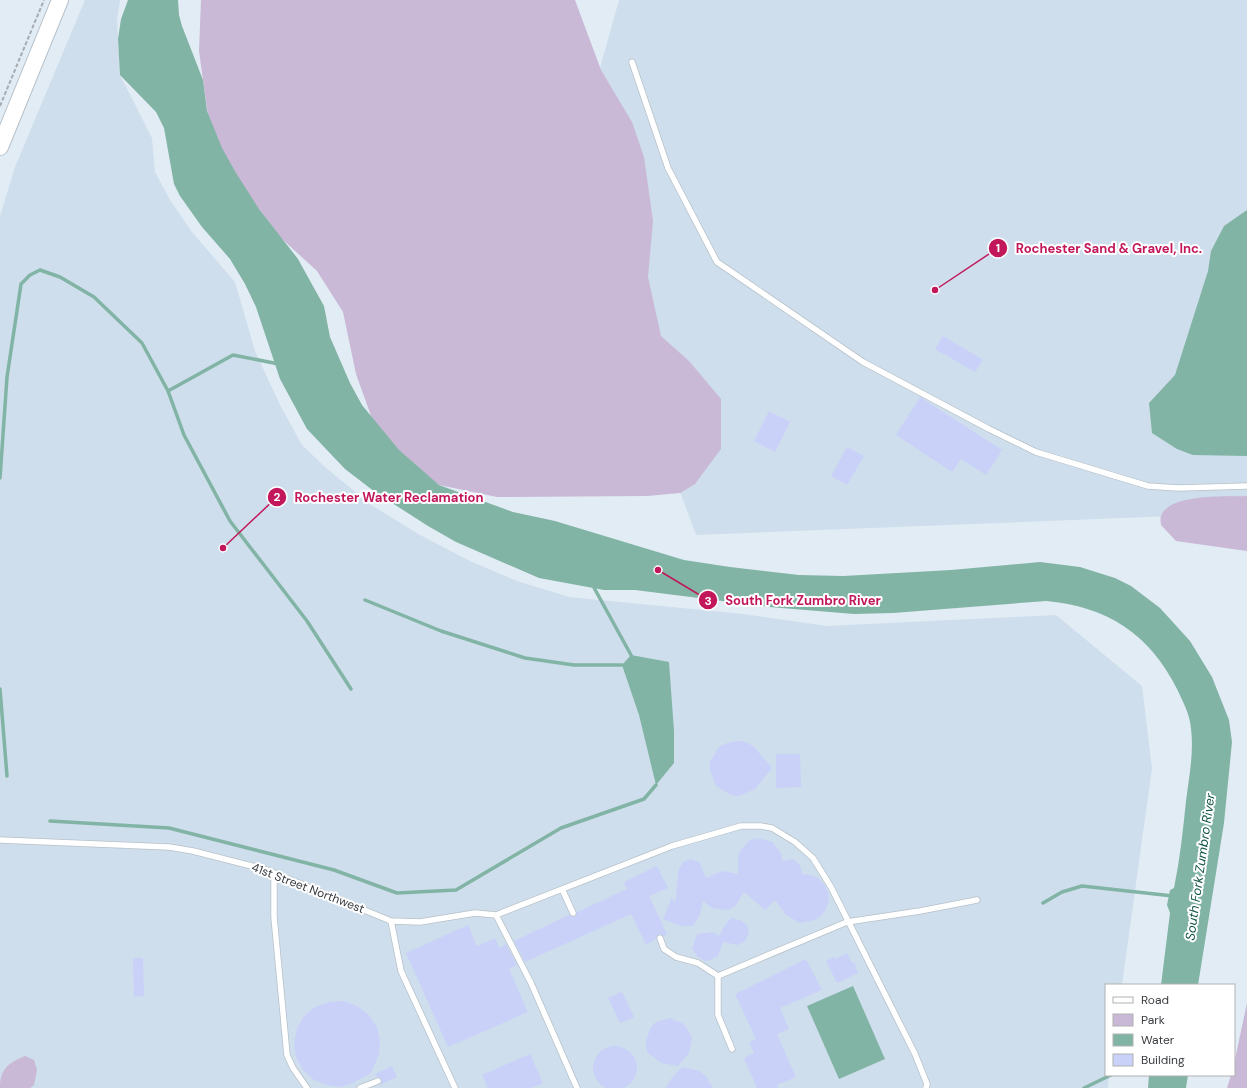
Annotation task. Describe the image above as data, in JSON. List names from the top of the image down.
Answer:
{
  "streets": {
    "lane": ["41st Street Northwest"]
  },
  "water": ["South Fork Zumbro River"],
  "places": ["Rochester Sand & Gravel, Inc.", "Rochester Water Reclamation", "South Fork Zumbro River"],
  "legend": [
    "Road",
    "Park",
    "Water",
    "Building"
  ]
}
